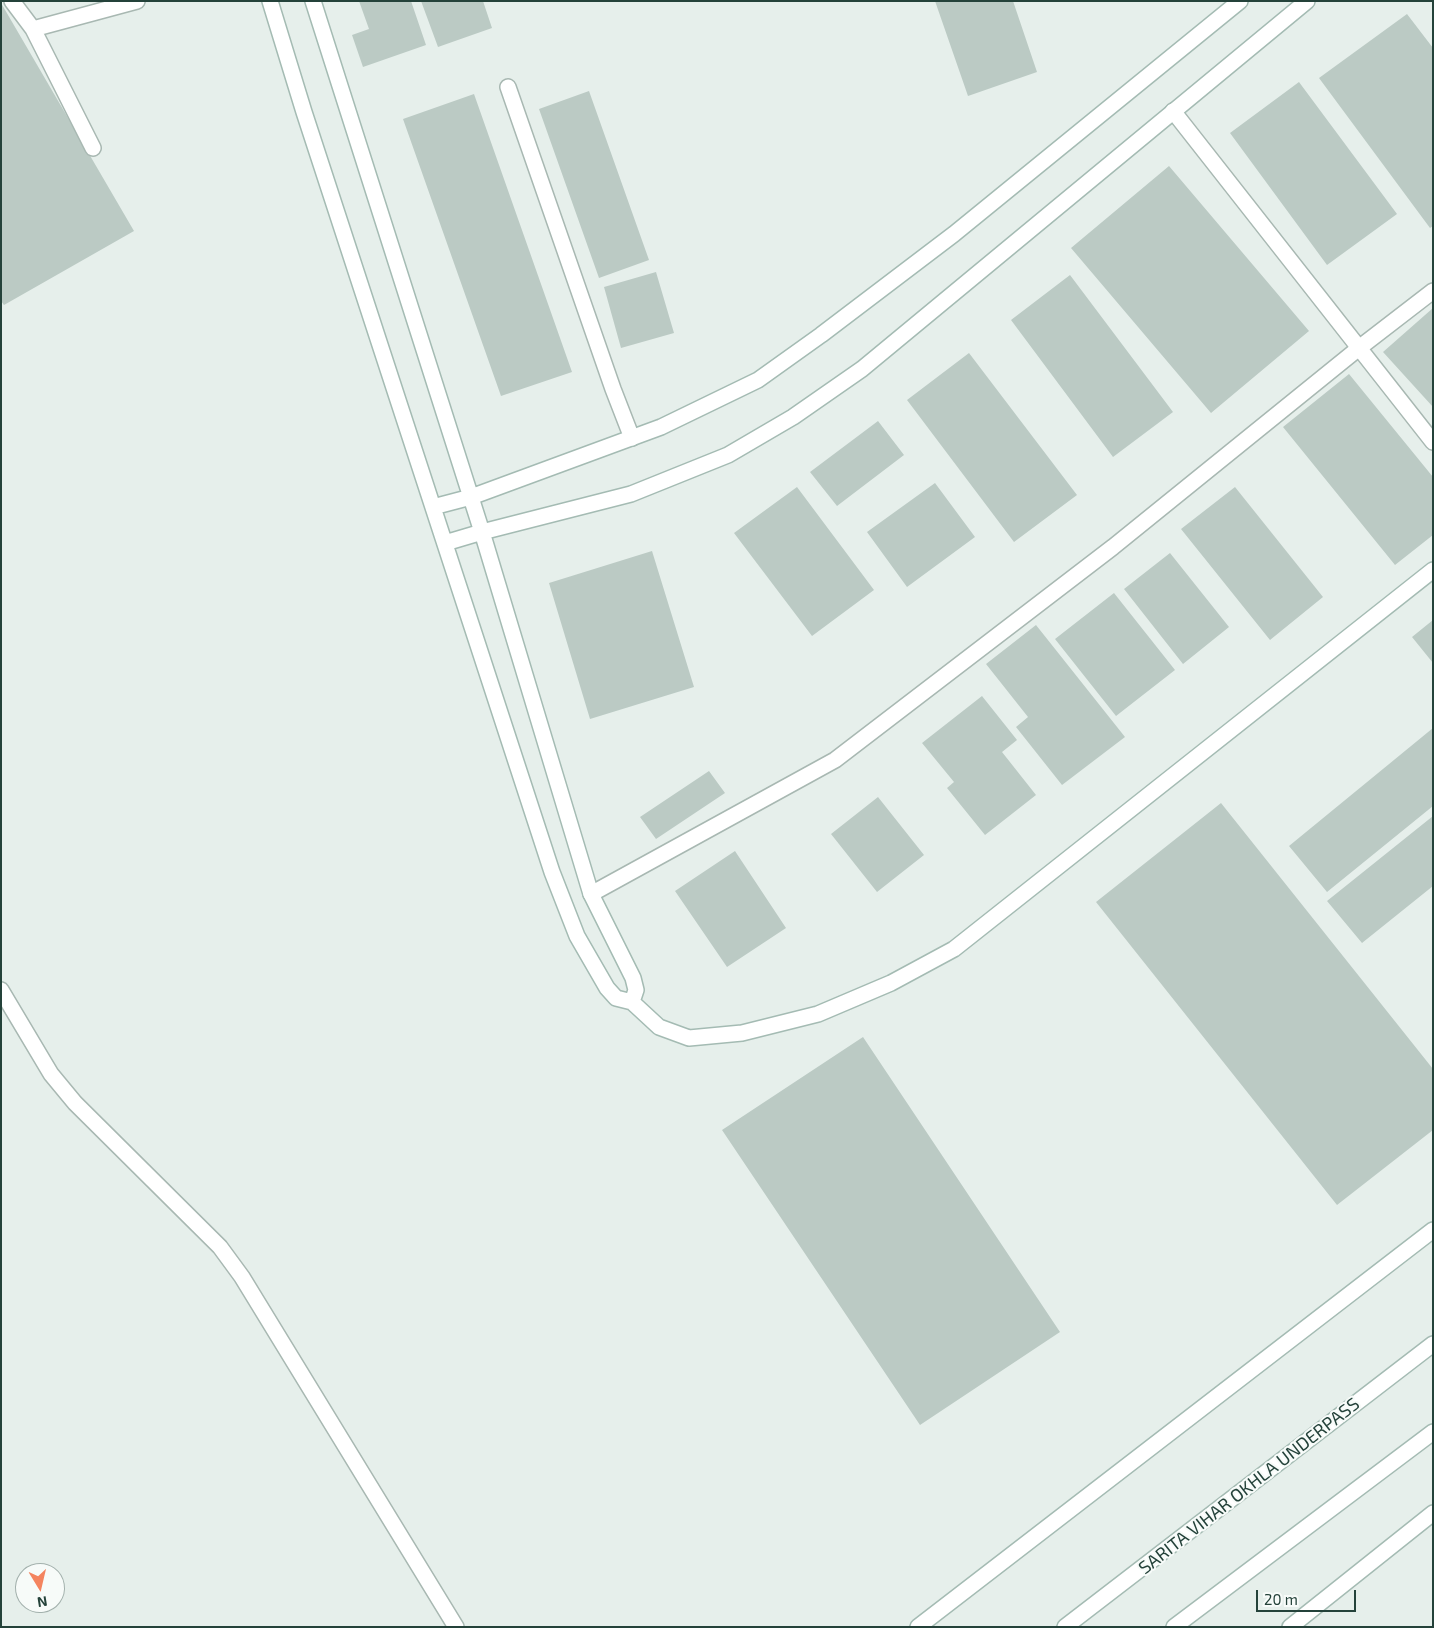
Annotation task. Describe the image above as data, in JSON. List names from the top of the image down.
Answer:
{
  "streets": {
    "street": ["SARITA VIHAR OKHLA UNDERPASS"]
  },
  "scale_bar": "20 m",
  "north": "bottom"
}
